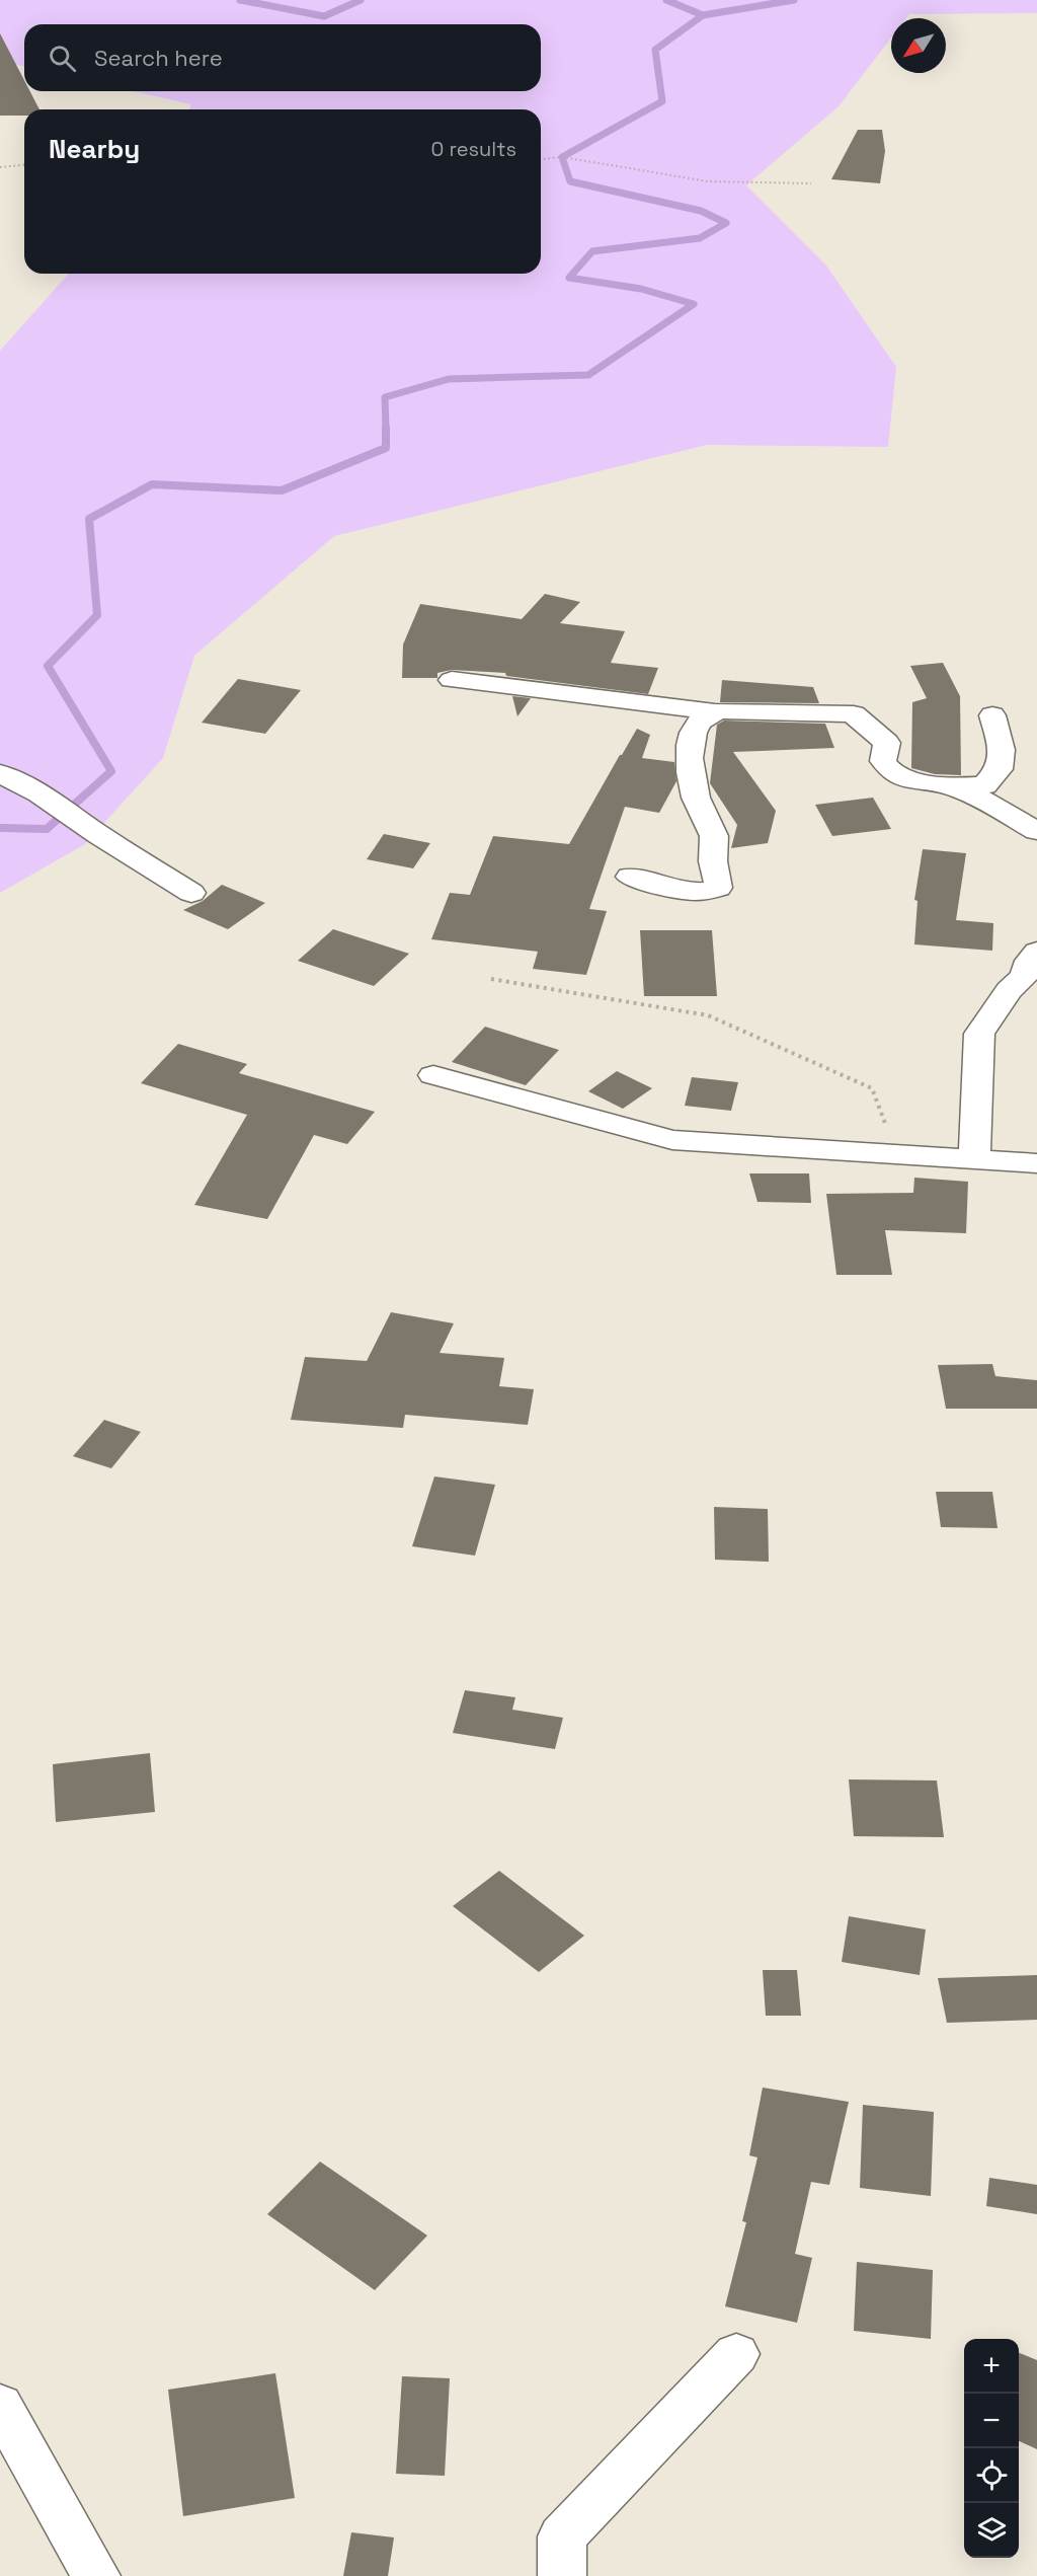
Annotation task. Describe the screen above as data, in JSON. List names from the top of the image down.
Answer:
{
  "north": "bottom left",
  "page": {
    "search": "Search here",
    "heading": ["Nearby", "0 results"],
    "map_buttons": ["+", "−"]
  }
}
